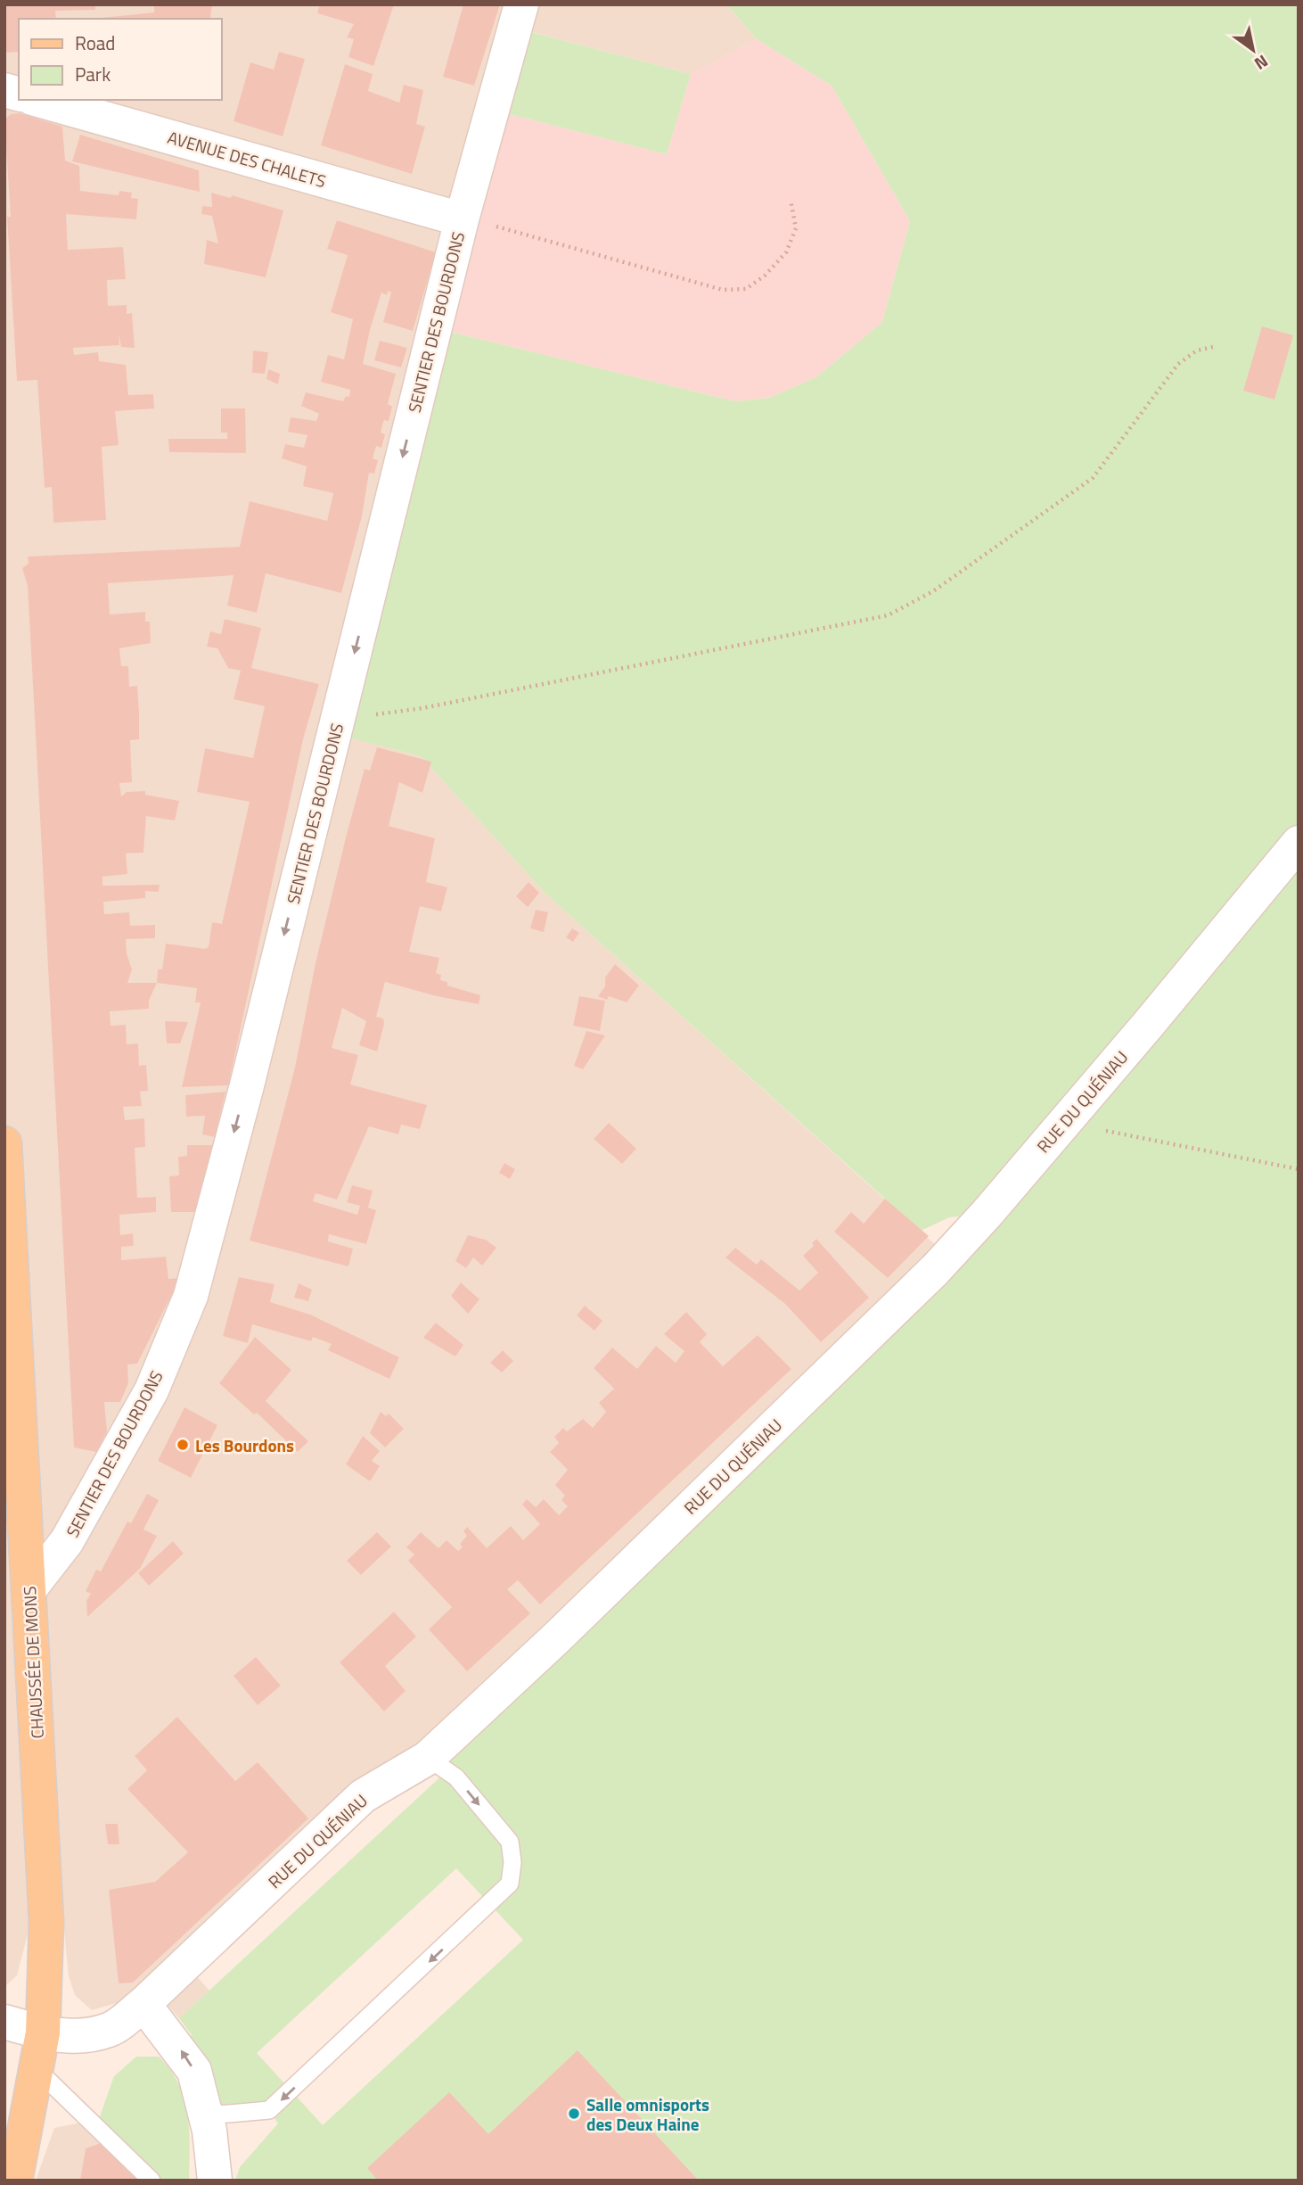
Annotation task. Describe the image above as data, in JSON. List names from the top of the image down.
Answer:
{
  "streets": {
    "main road": ["CHAUSSÉE DE MONS"],
    "street": ["AVENUE DES CHALETS", "SENTIER DES BOURDONS", "RUE DU QUÉNIAU"]
  },
  "crossings": [
    ["AVENUE DES CHALETS", "SENTIER DES BOURDONS"],
    ["SENTIER DES BOURDONS", "CHAUSSÉE DE MONS"],
    ["RUE DU QUÉNIAU", "CHAUSSÉE DE MONS"]
  ],
  "one_way": ["SENTIER DES BOURDONS"],
  "places": ["Les Bourdons", "Salle omnisports des Deux Haine"],
  "legend": ["Road", "Park"],
  "north": "bottom right"
}
